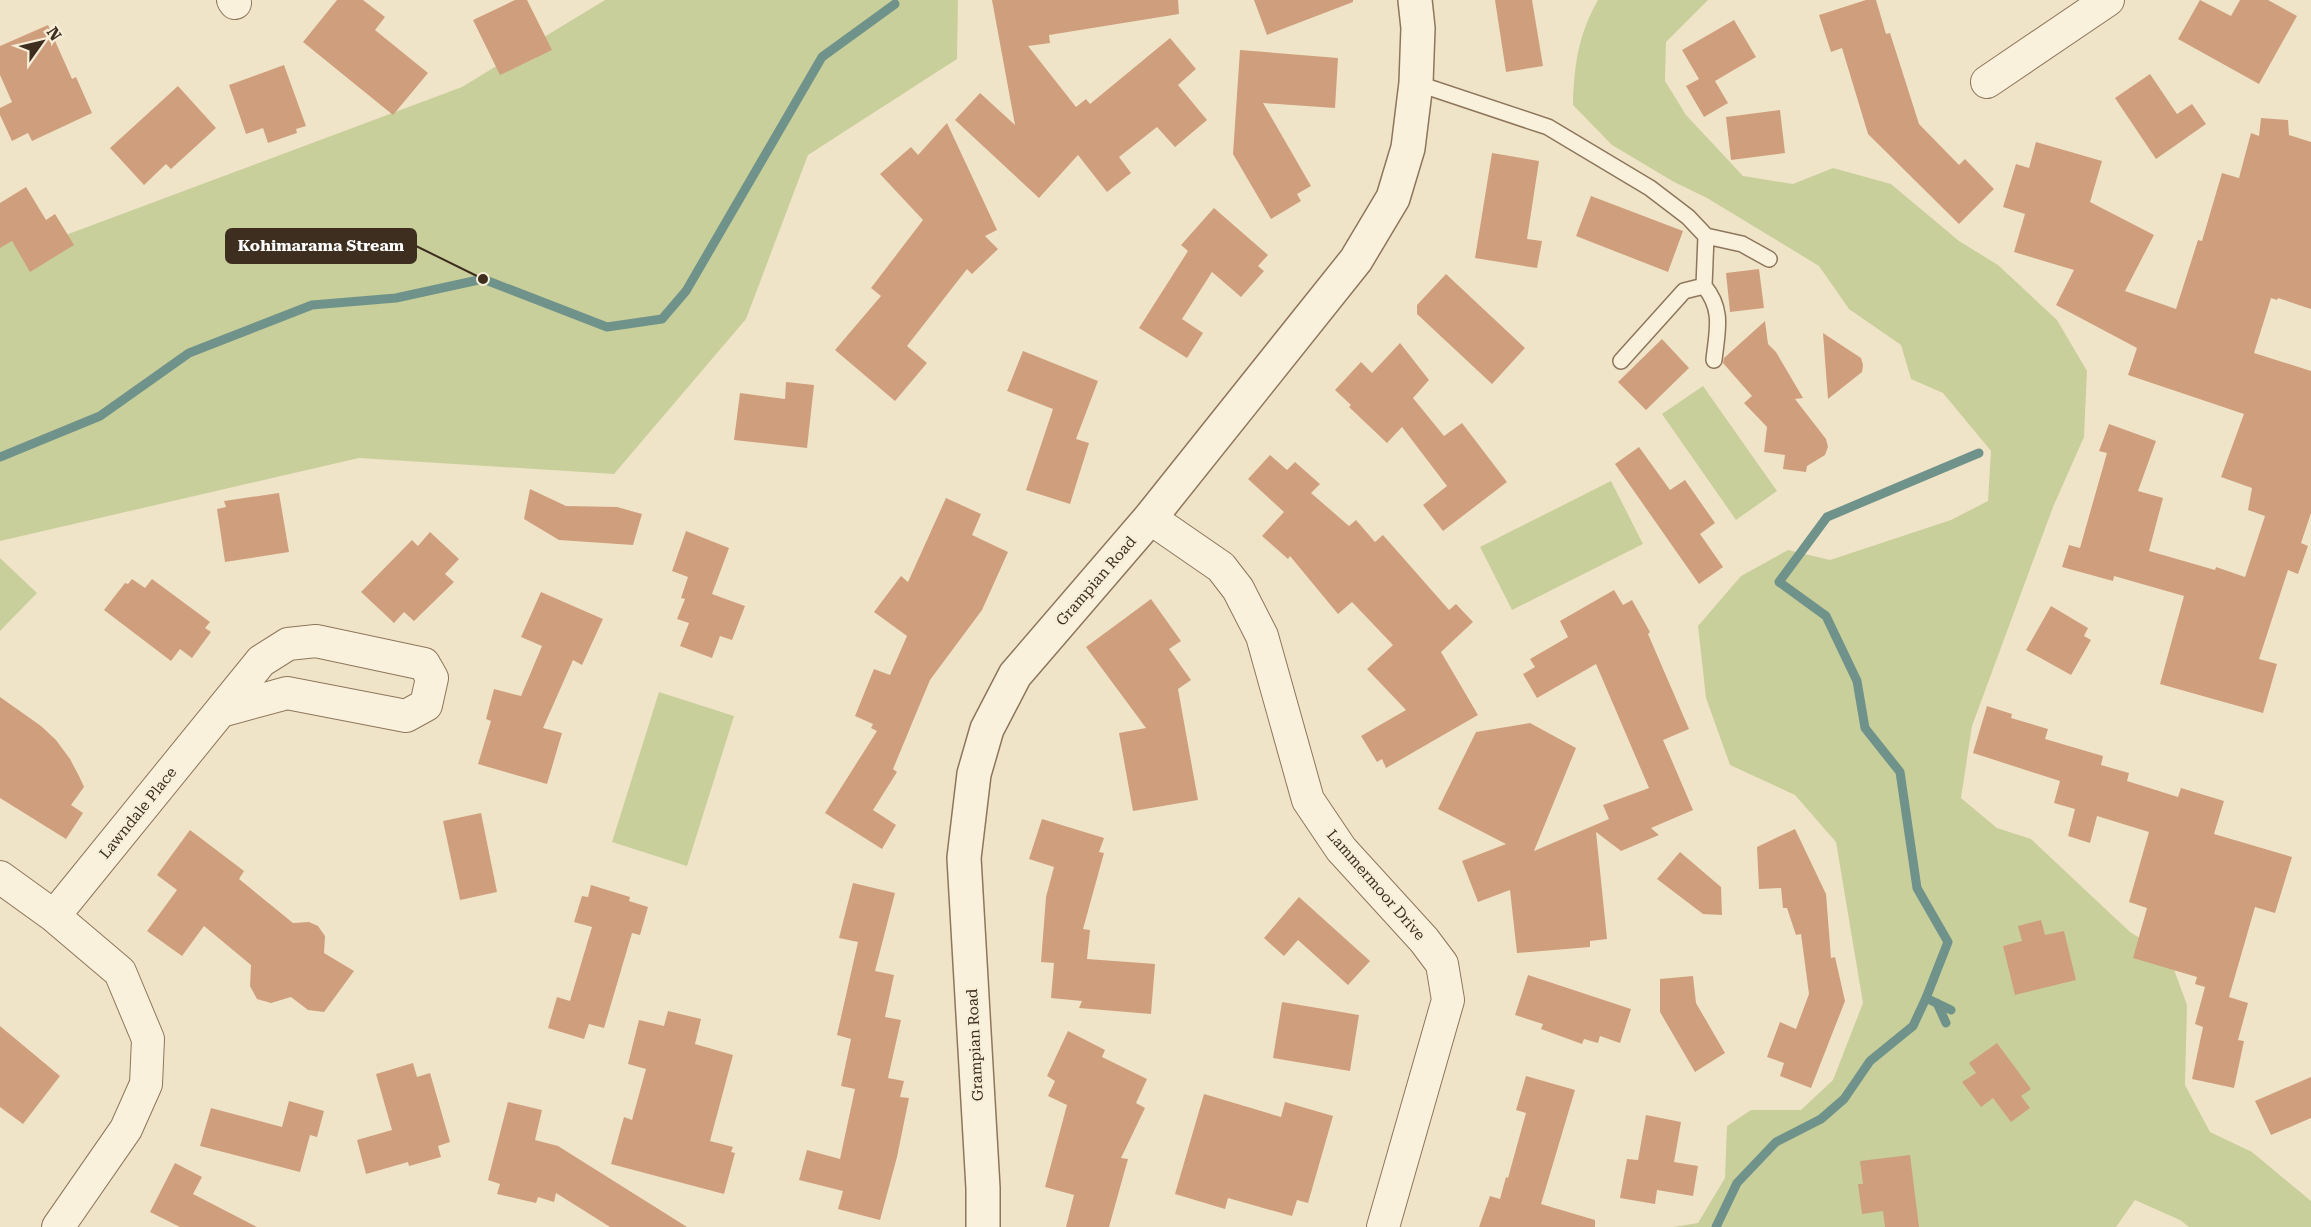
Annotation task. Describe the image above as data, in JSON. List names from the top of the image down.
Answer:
{
  "streets": {
    "street": ["Grampian Road", "Lawndale Place", "Lammermoor Drive"]
  },
  "crossings": [
    ["Grampian Road", "Lammermoor Drive"]
  ],
  "places": ["Kohimarama Stream"],
  "north": "top right"
}
